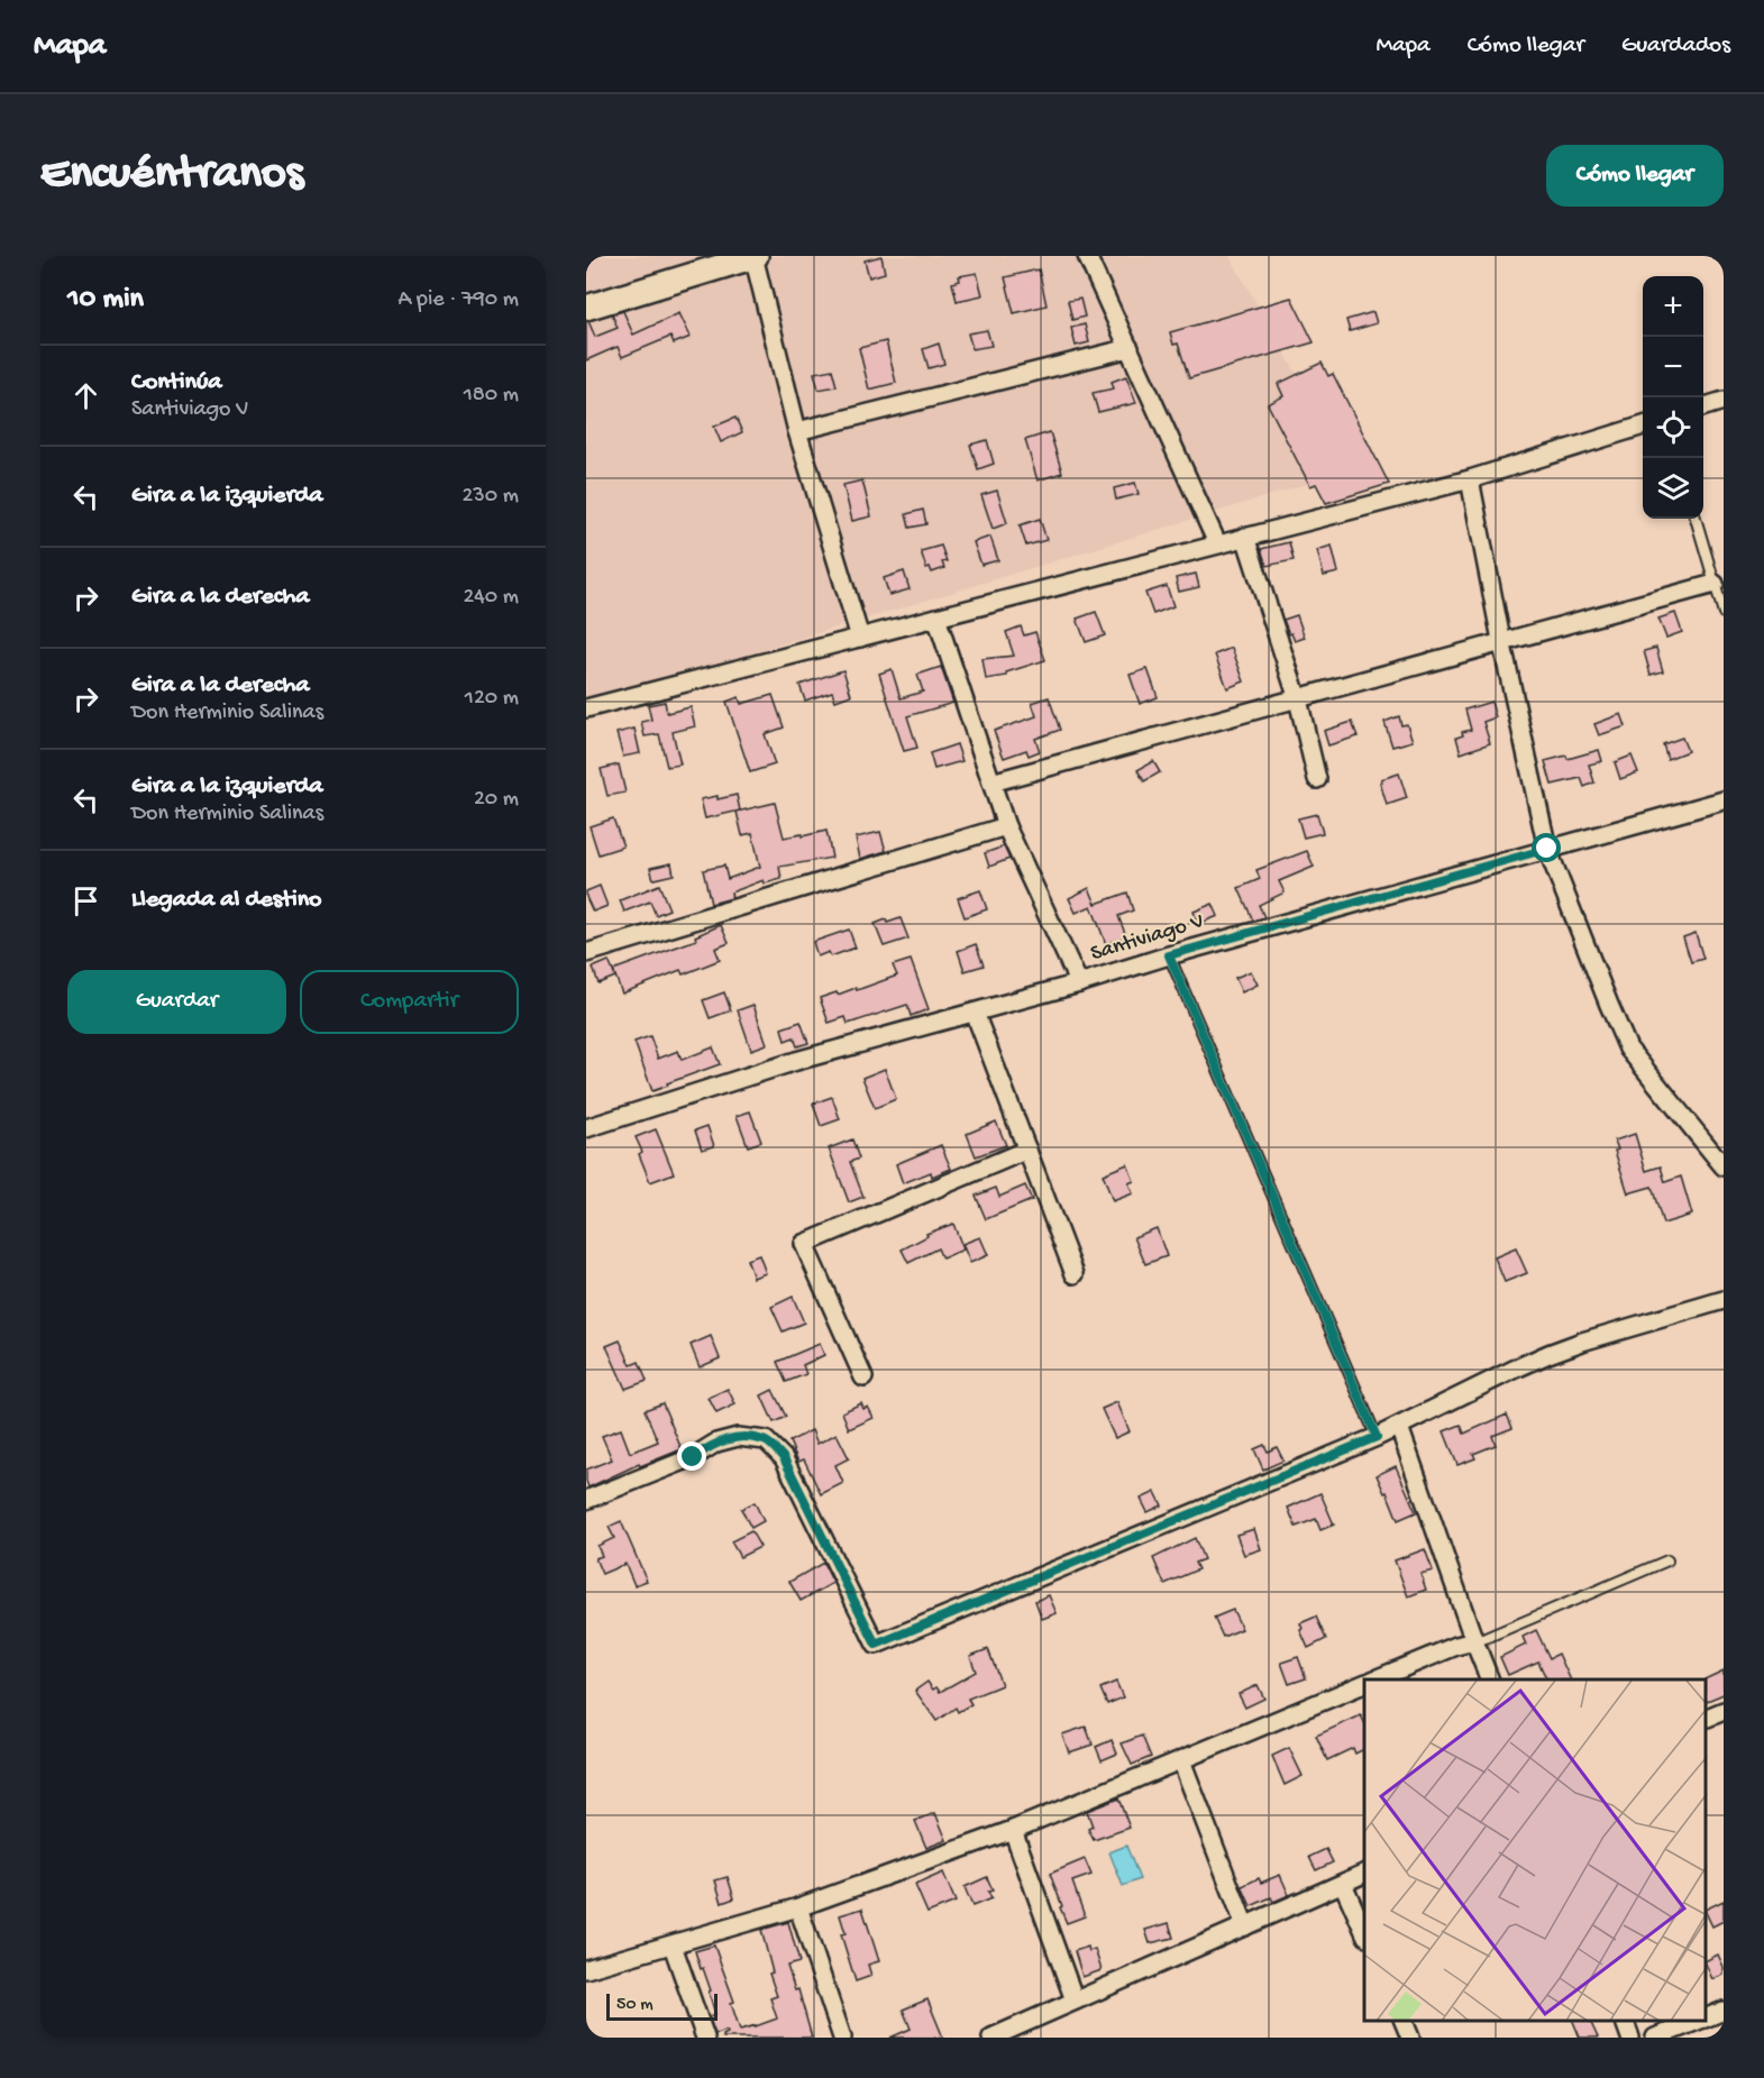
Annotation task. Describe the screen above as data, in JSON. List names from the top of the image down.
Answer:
{
  "streets": {
    "street": ["Santiviago V"]
  },
  "scale_bar": "50 m",
  "page": {
    "header": "Mapa",
    "nav": ["Mapa", "Cómo llegar", "Guardados"],
    "buttons": [
      "Cómo llegar",
      ["Guardar", "Compartir"]
    ],
    "title": "Encuéntranos",
    "heading": ["10 min", "A pie · 790 m"],
    "map_buttons": ["+", "−"],
    "list": [
      ["Continúa", "Santiviago V", "180 m"],
      ["Gira a la izquierda", "230 m"],
      ["Gira a la derecha", "240 m"],
      ["Gira a la derecha", "Don Herminio Salinas", "120 m"],
      ["Gira a la izquierda", "Don Herminio Salinas", "20 m"],
      "Llegada al destino"
    ],
    "scale": "50 m"
  }
}
